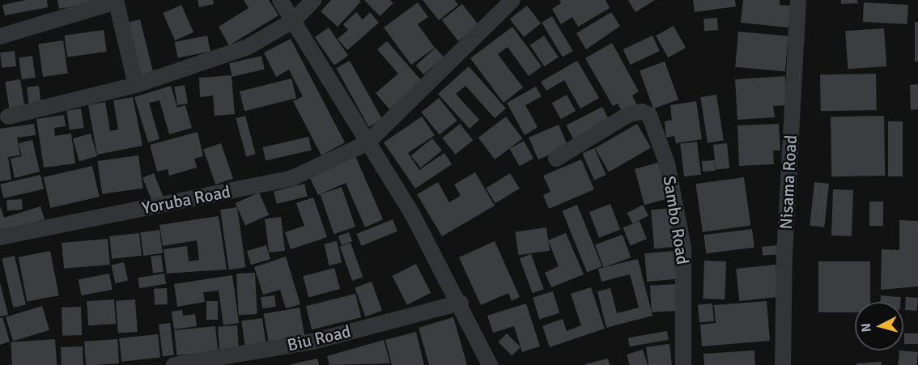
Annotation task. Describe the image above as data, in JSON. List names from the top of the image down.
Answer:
{
  "streets": {
    "street": [
      "Nisama Road",
      "Yoruba Road",
      "Sambo Road",
      "Biu Road"
    ]
  },
  "north": "left"
}
